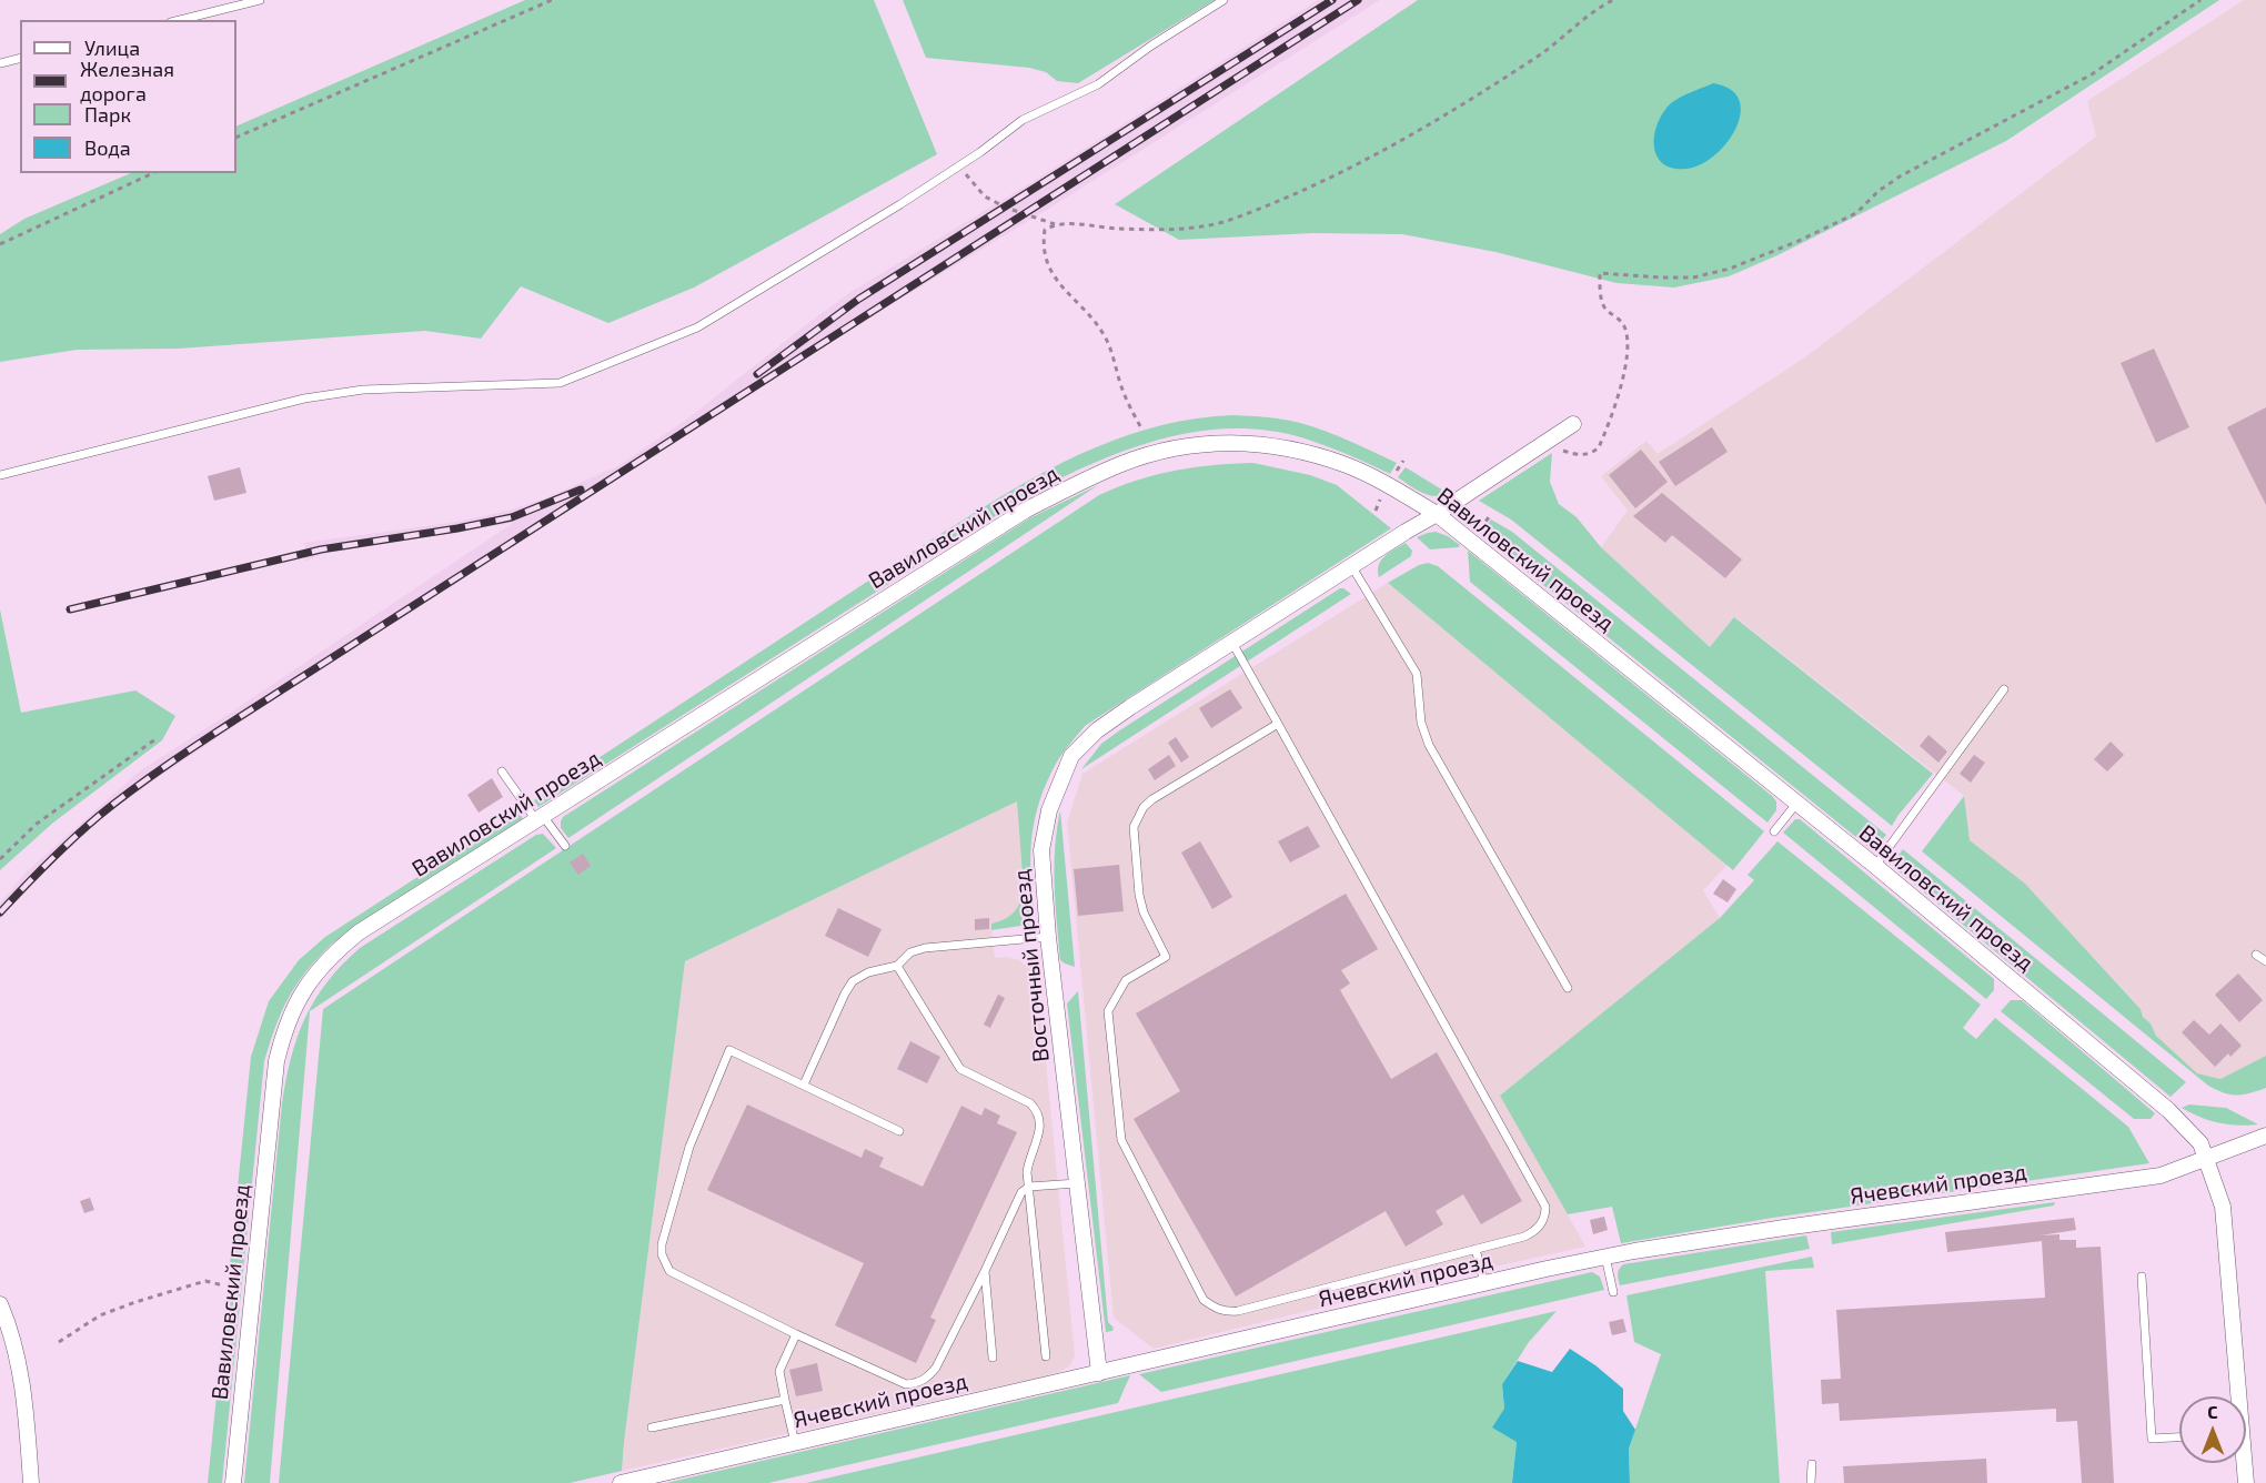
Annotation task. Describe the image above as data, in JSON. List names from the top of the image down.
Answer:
{
  "streets": {
    "street": ["Вавиловский проезд", "Восточный проезд", "Ячевский проезд"]
  },
  "crossings": [
    ["Вавиловский проезд", "Восточный проезд"],
    ["Вавиловский проезд", "Ячевский проезд"],
    ["Восточный проезд", "Ячевский проезд"]
  ],
  "legend": [
    "Улица",
    "Железная дорога",
    "Парк",
    "Вода"
  ],
  "north": "top"
}
